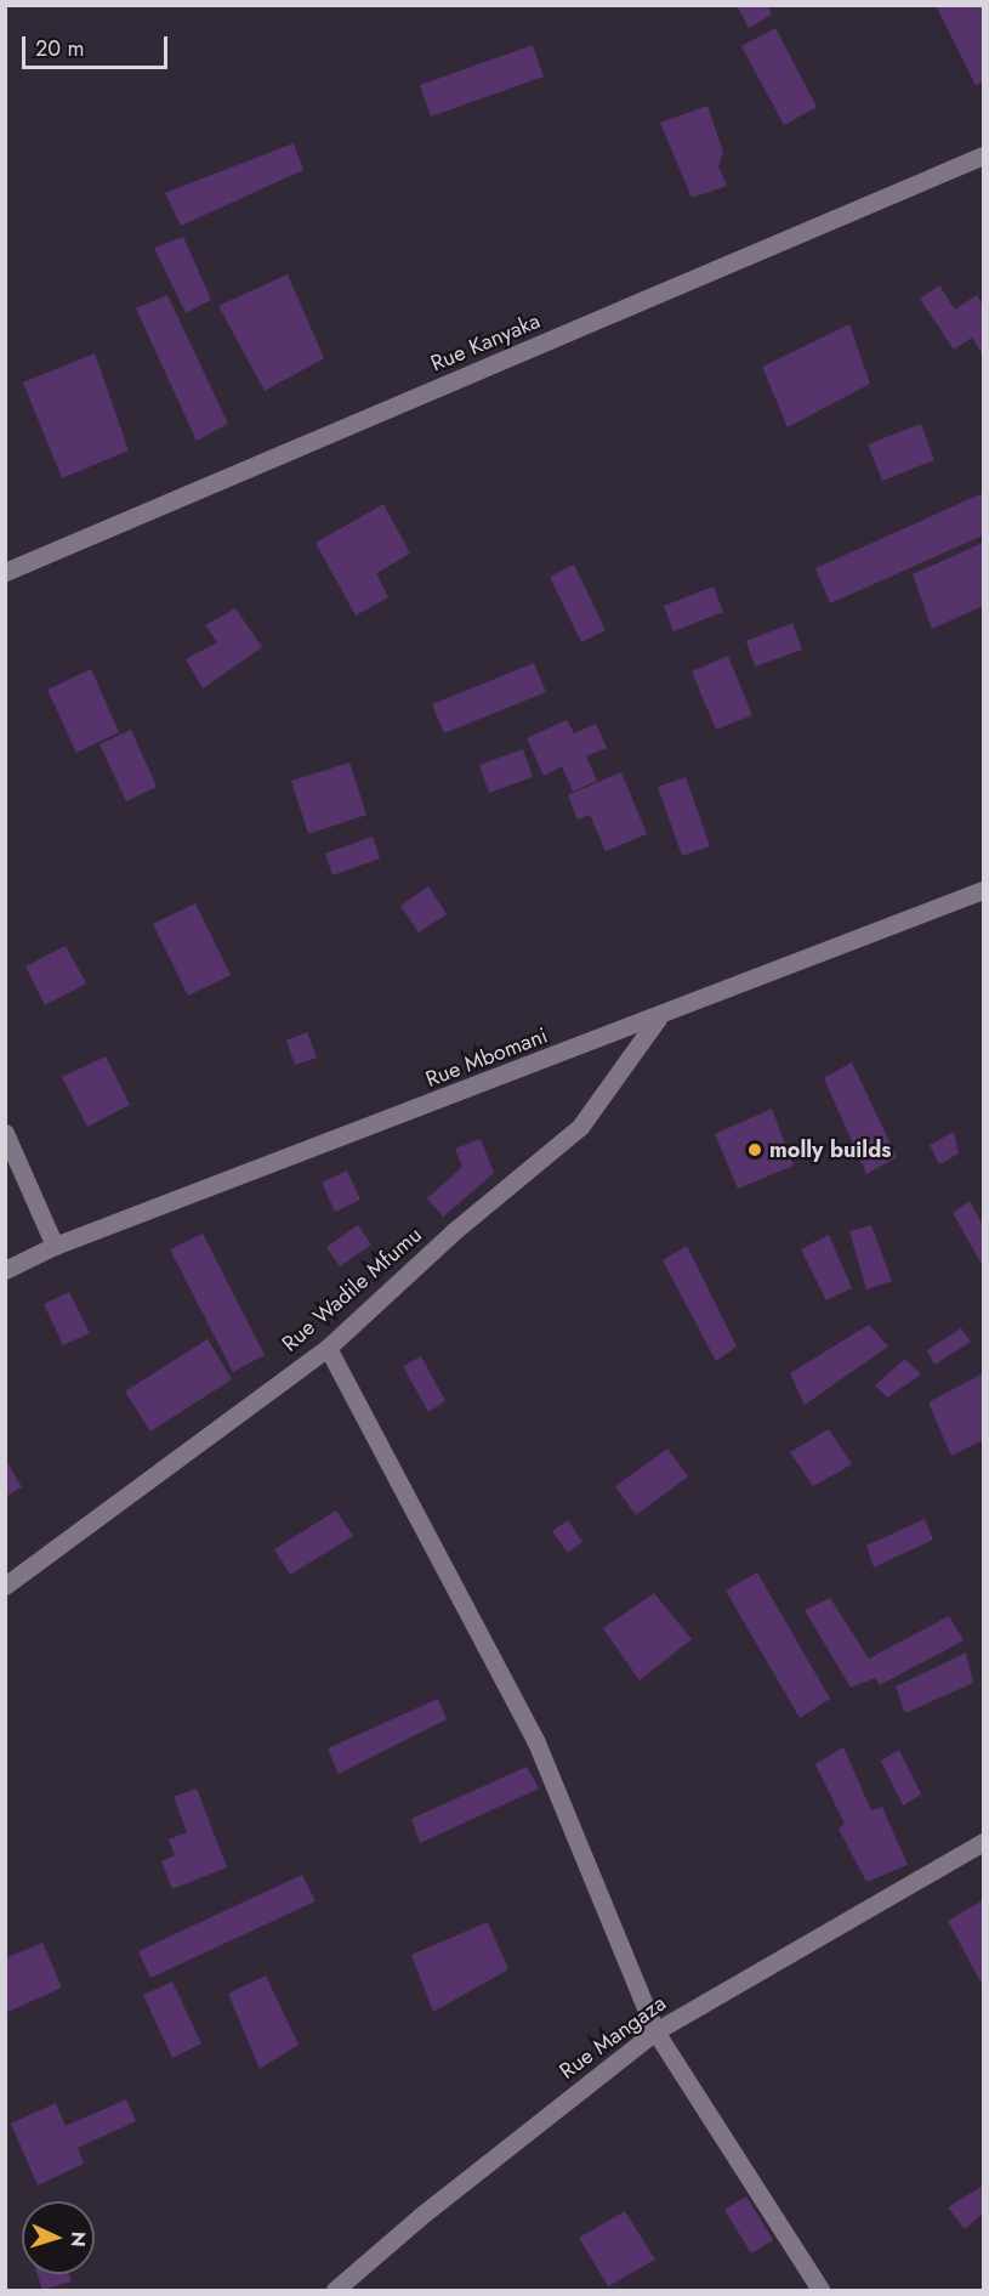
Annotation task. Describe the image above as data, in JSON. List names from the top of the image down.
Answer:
{
  "streets": {
    "street": [
      "Rue Kanyaka",
      "Rue Mbomani",
      "Rue Wadile Mfumu",
      "Rue Mangaza"
    ]
  },
  "crossings": [
    ["Rue Mbomani", "Rue Wadile Mfumu"]
  ],
  "places": ["molly builds"],
  "scale_bar": "20 m",
  "north": "right"
}
